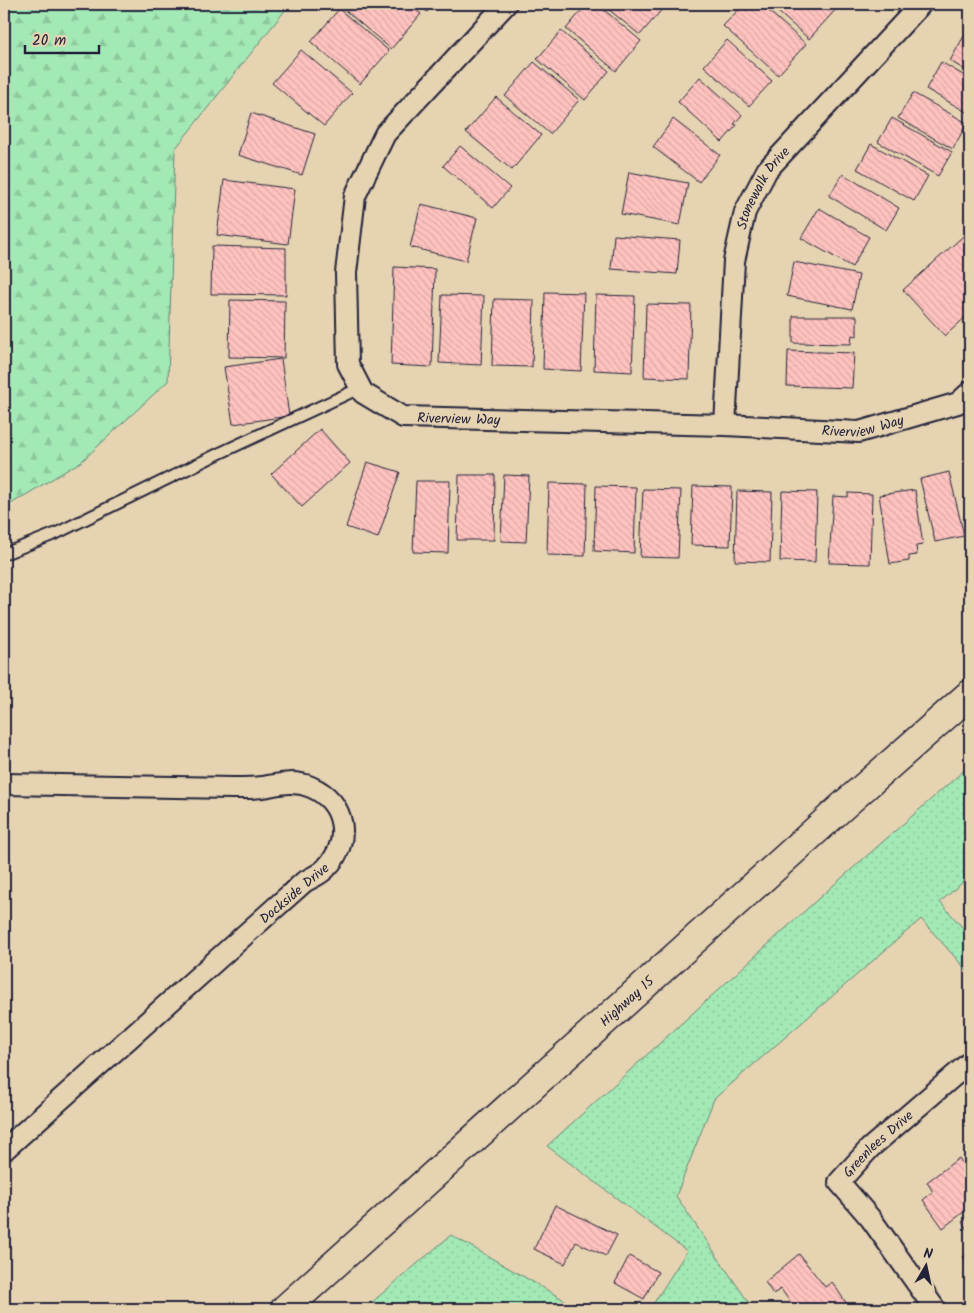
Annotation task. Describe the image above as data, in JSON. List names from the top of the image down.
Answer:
{
  "streets": {
    "main road": ["Highway 15"],
    "street": [
      "Stonewalk Drive",
      "Riverview Way",
      "Dockside Drive",
      "Greenlees Drive"
    ]
  },
  "crossings": [
    ["Stonewalk Drive", "Riverview Way"]
  ],
  "scale_bar": "20 m",
  "north": "top"
}
